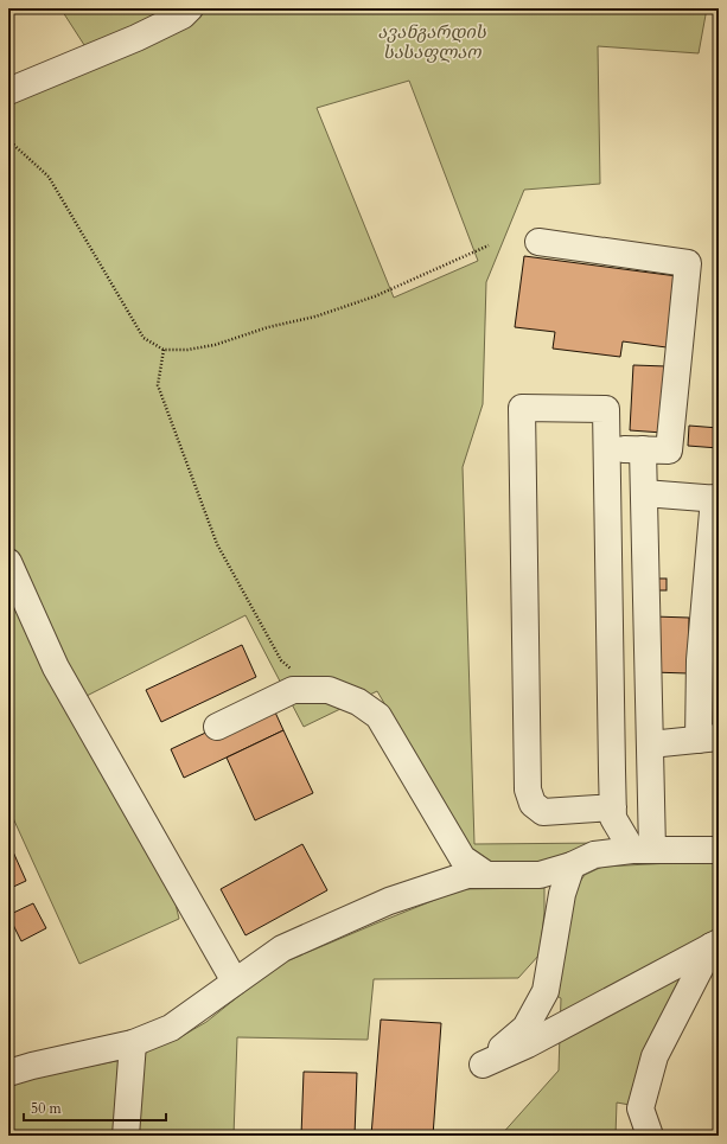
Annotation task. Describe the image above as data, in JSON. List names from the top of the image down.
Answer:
{
  "parks": ["ავანგარდის სასაფლაო"],
  "scale_bar": "50 m"
}
